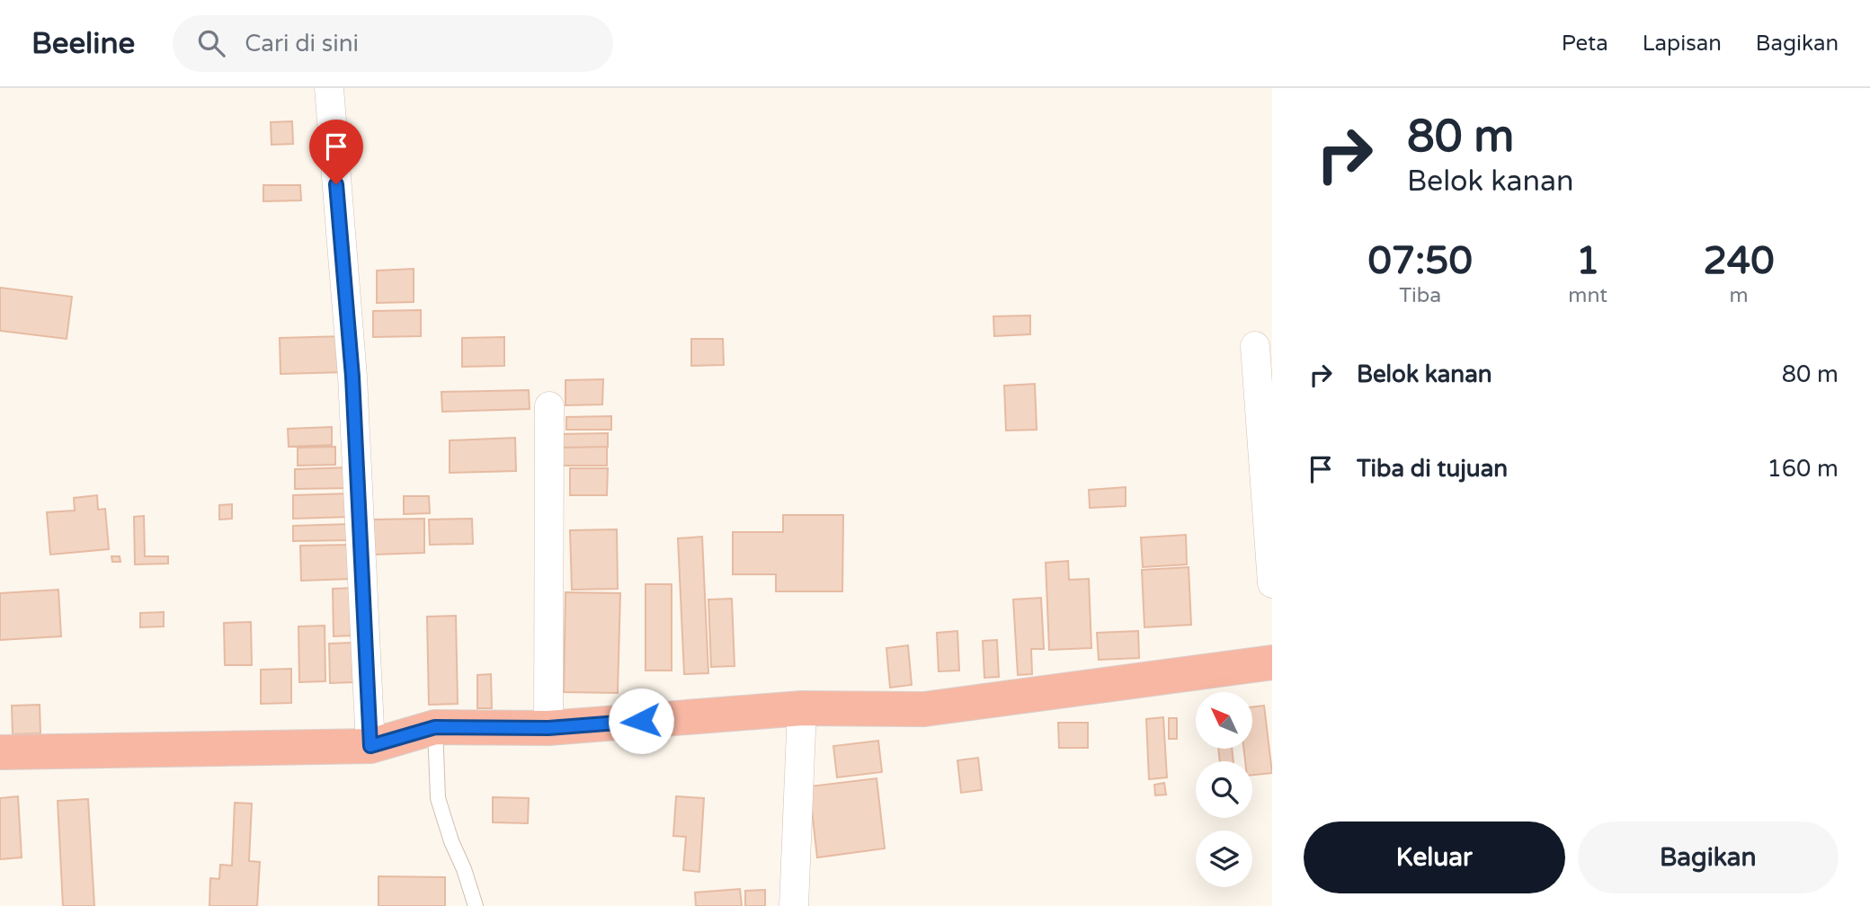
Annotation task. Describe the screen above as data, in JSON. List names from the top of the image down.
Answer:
{
  "north": "top left",
  "page": {
    "header": "Beeline",
    "search": "Cari di sini",
    "nav": ["Peta", "Lapisan", "Bagikan"],
    "turn": ["80 m", "Belok kanan"],
    "eta": [
      "07:50",
      "Tiba",
      "1",
      "mnt",
      "240",
      "m"
    ],
    "list": [
      {
        "name": "Belok kanan",
        "value": "80 m"
      },
      {
        "name": "Tiba di tujuan",
        "value": "160 m"
      }
    ],
    "buttons": ["Keluar", "Bagikan"]
  }
}
